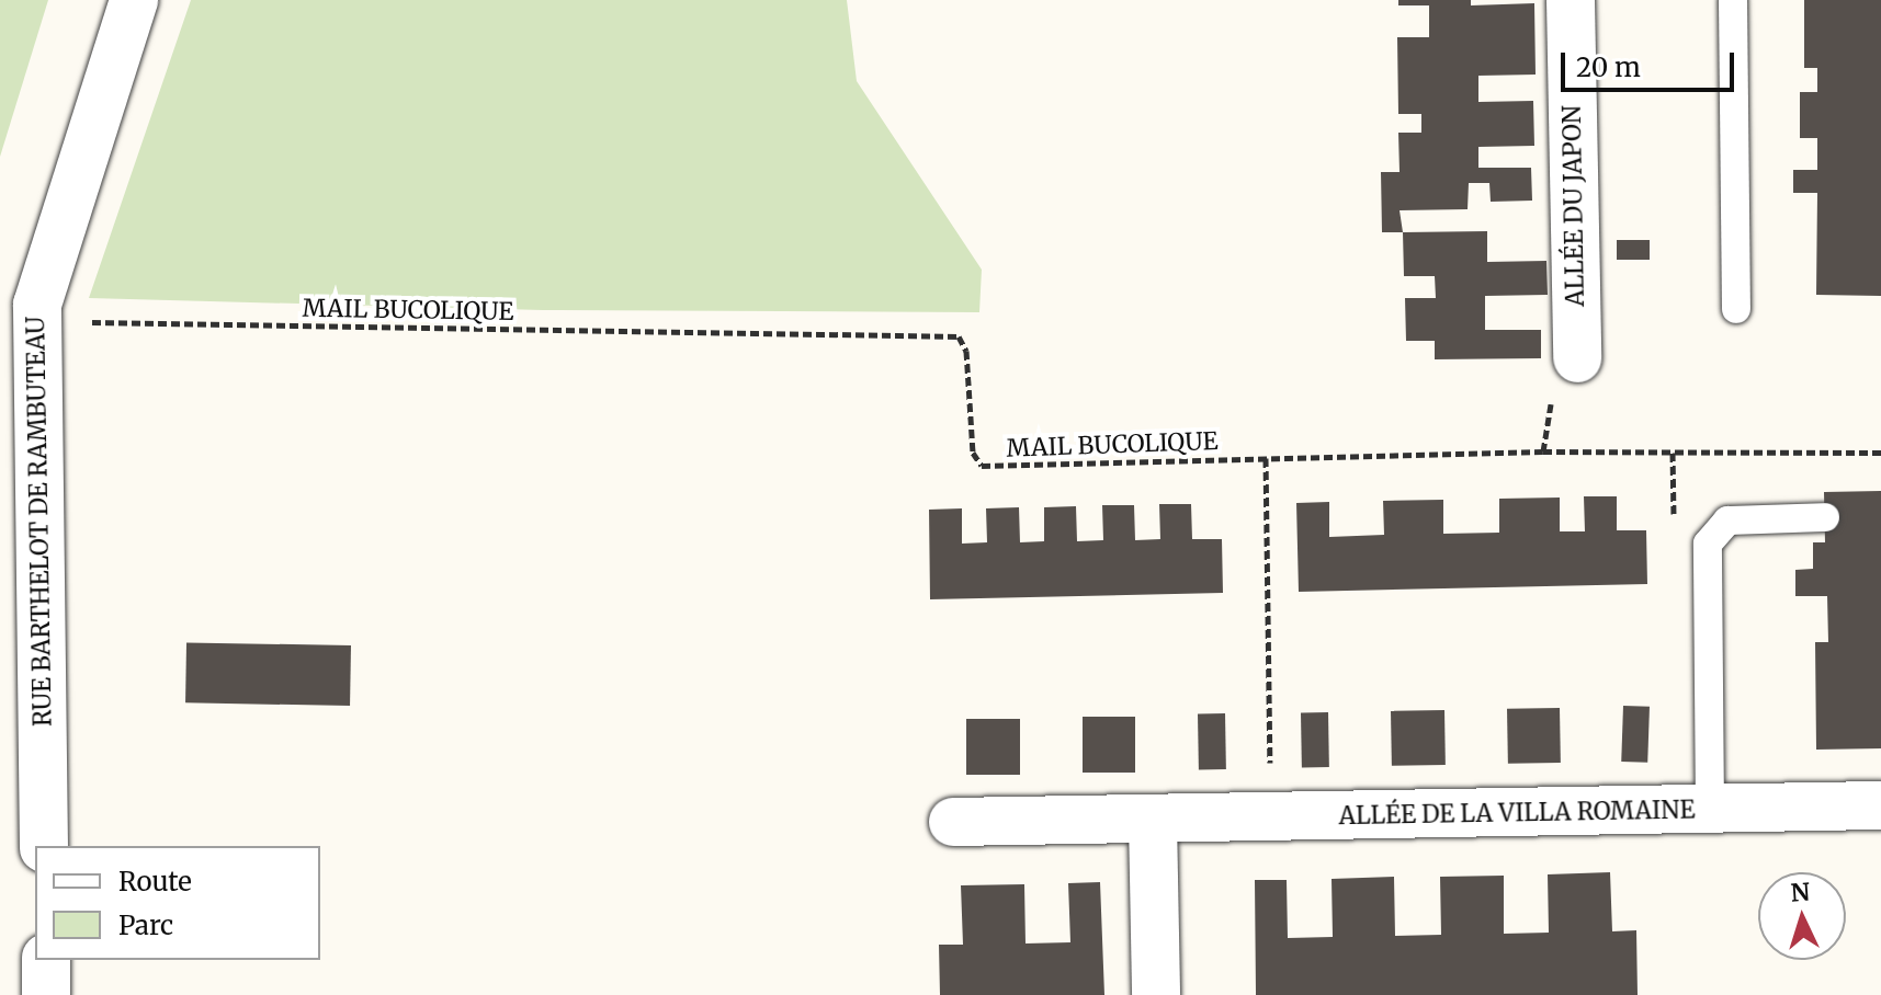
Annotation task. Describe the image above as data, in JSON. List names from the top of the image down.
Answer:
{
  "streets": {
    "street": ["ALLÉE DU JAPON", "RUE BARTHELOT DE RAMBUTEAU", "ALLÉE DE LA VILLA ROMAINE"],
    "path": ["MAIL BUCOLIQUE"]
  },
  "legend": ["Route", "Parc"],
  "scale_bar": "20 m",
  "north": "top"
}
